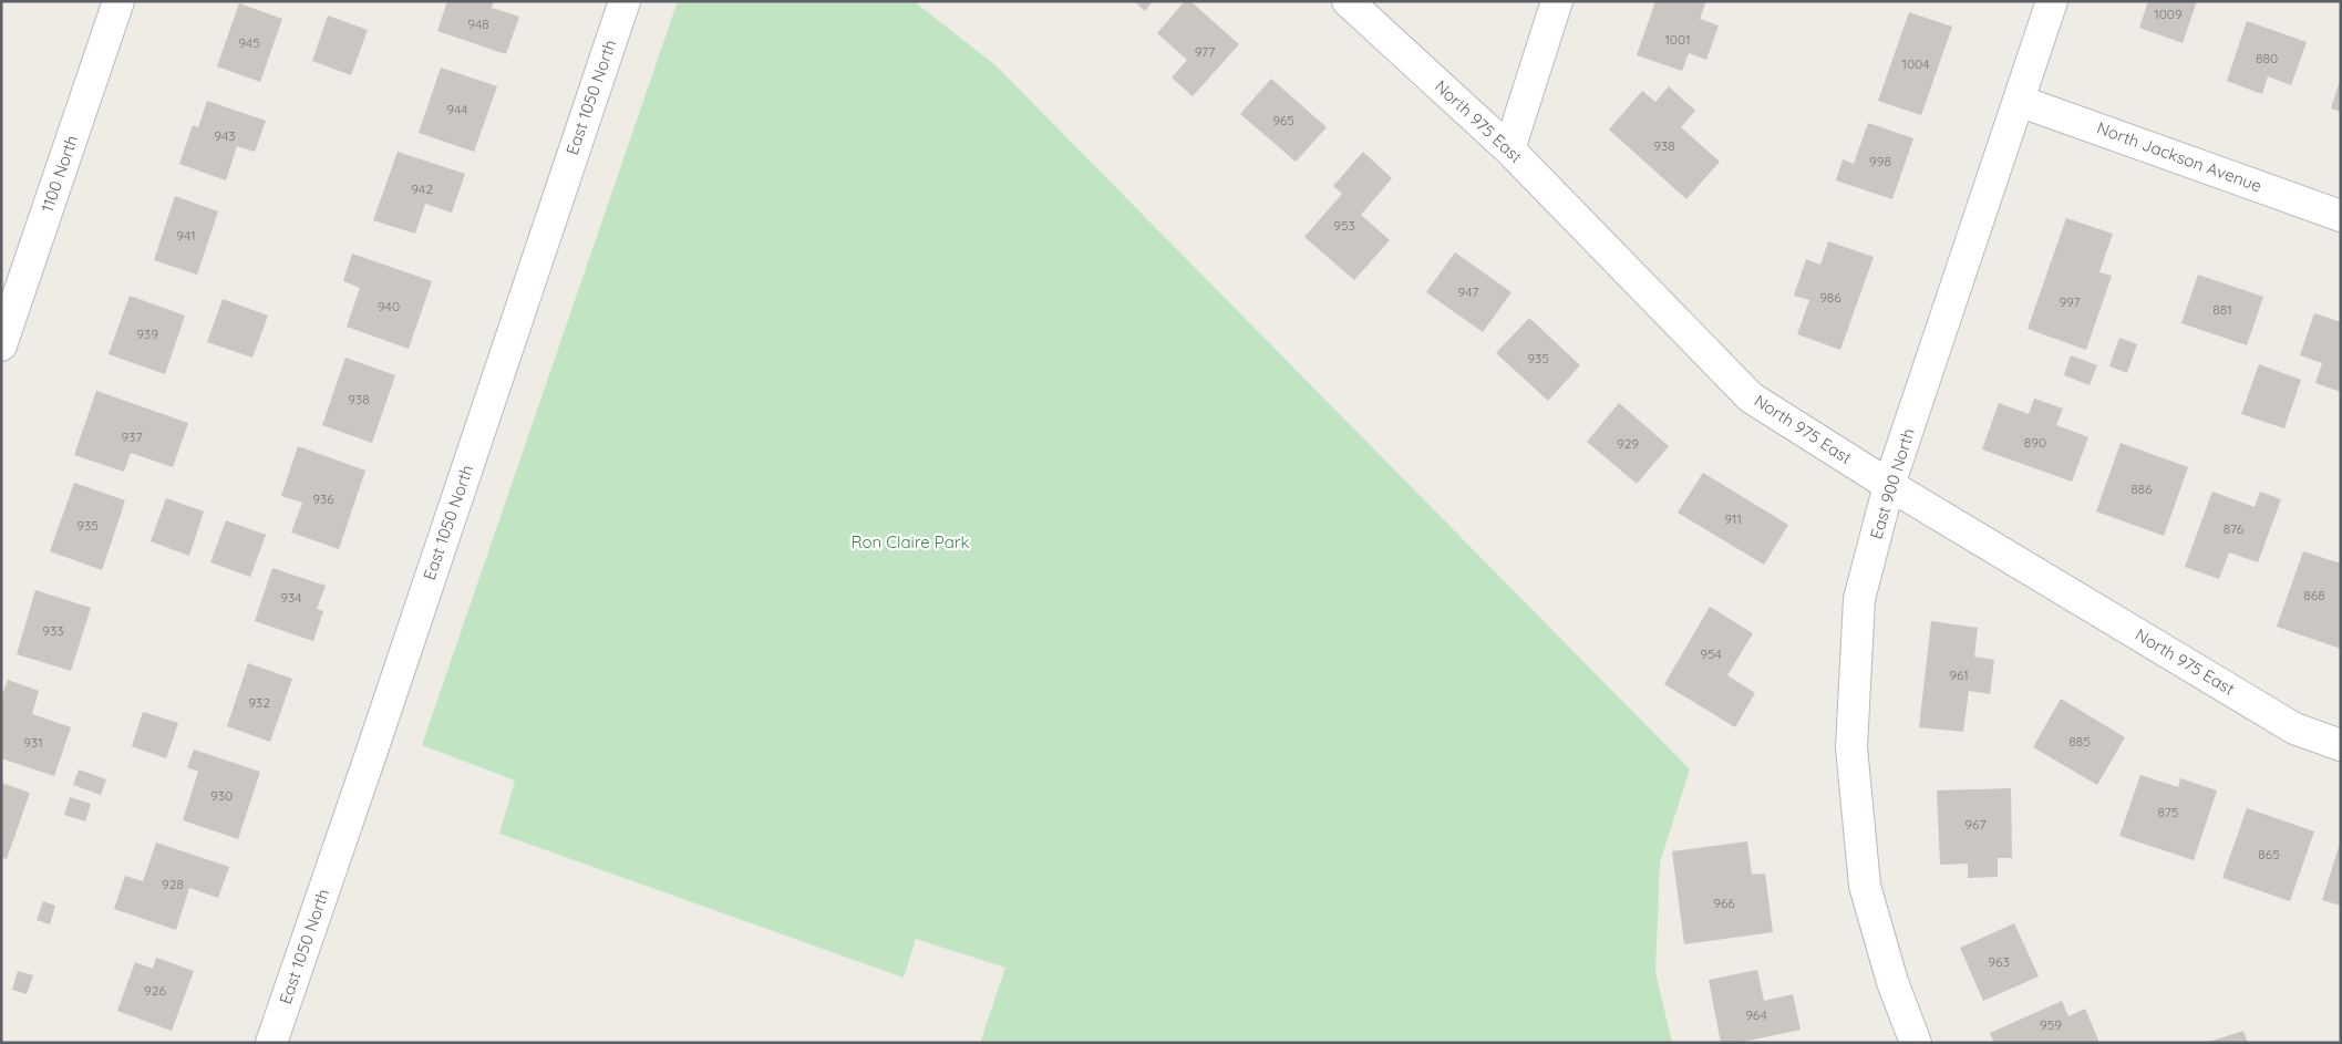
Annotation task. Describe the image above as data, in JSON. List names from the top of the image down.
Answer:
{
  "streets": {
    "street": [
      "East 1050 North",
      "North 975 East",
      "North Jackson Avenue",
      "1100 North",
      "East 900 North"
    ]
  },
  "crossings": [
    ["North 975 East", "East 900 North"],
    ["North Jackson Avenue", "East 900 North"]
  ],
  "parks": ["Ron Claire Park"],
  "house_numbers": [
    "1009",
    "948",
    "1001",
    "945",
    "977",
    "880",
    "1004",
    "944",
    "965",
    "943",
    "938",
    "998",
    "942",
    "953",
    "941",
    "947",
    "986",
    "997",
    "940",
    "881",
    "939",
    "935",
    "938",
    "937",
    "890",
    "929",
    "886",
    "936",
    "911",
    "935",
    "876",
    "868",
    "934",
    "933",
    "954",
    "961",
    "932",
    "885",
    "931",
    "930",
    "875",
    "967",
    "865",
    "928",
    "966",
    "963",
    "926",
    "964",
    "959"
  ]
}
